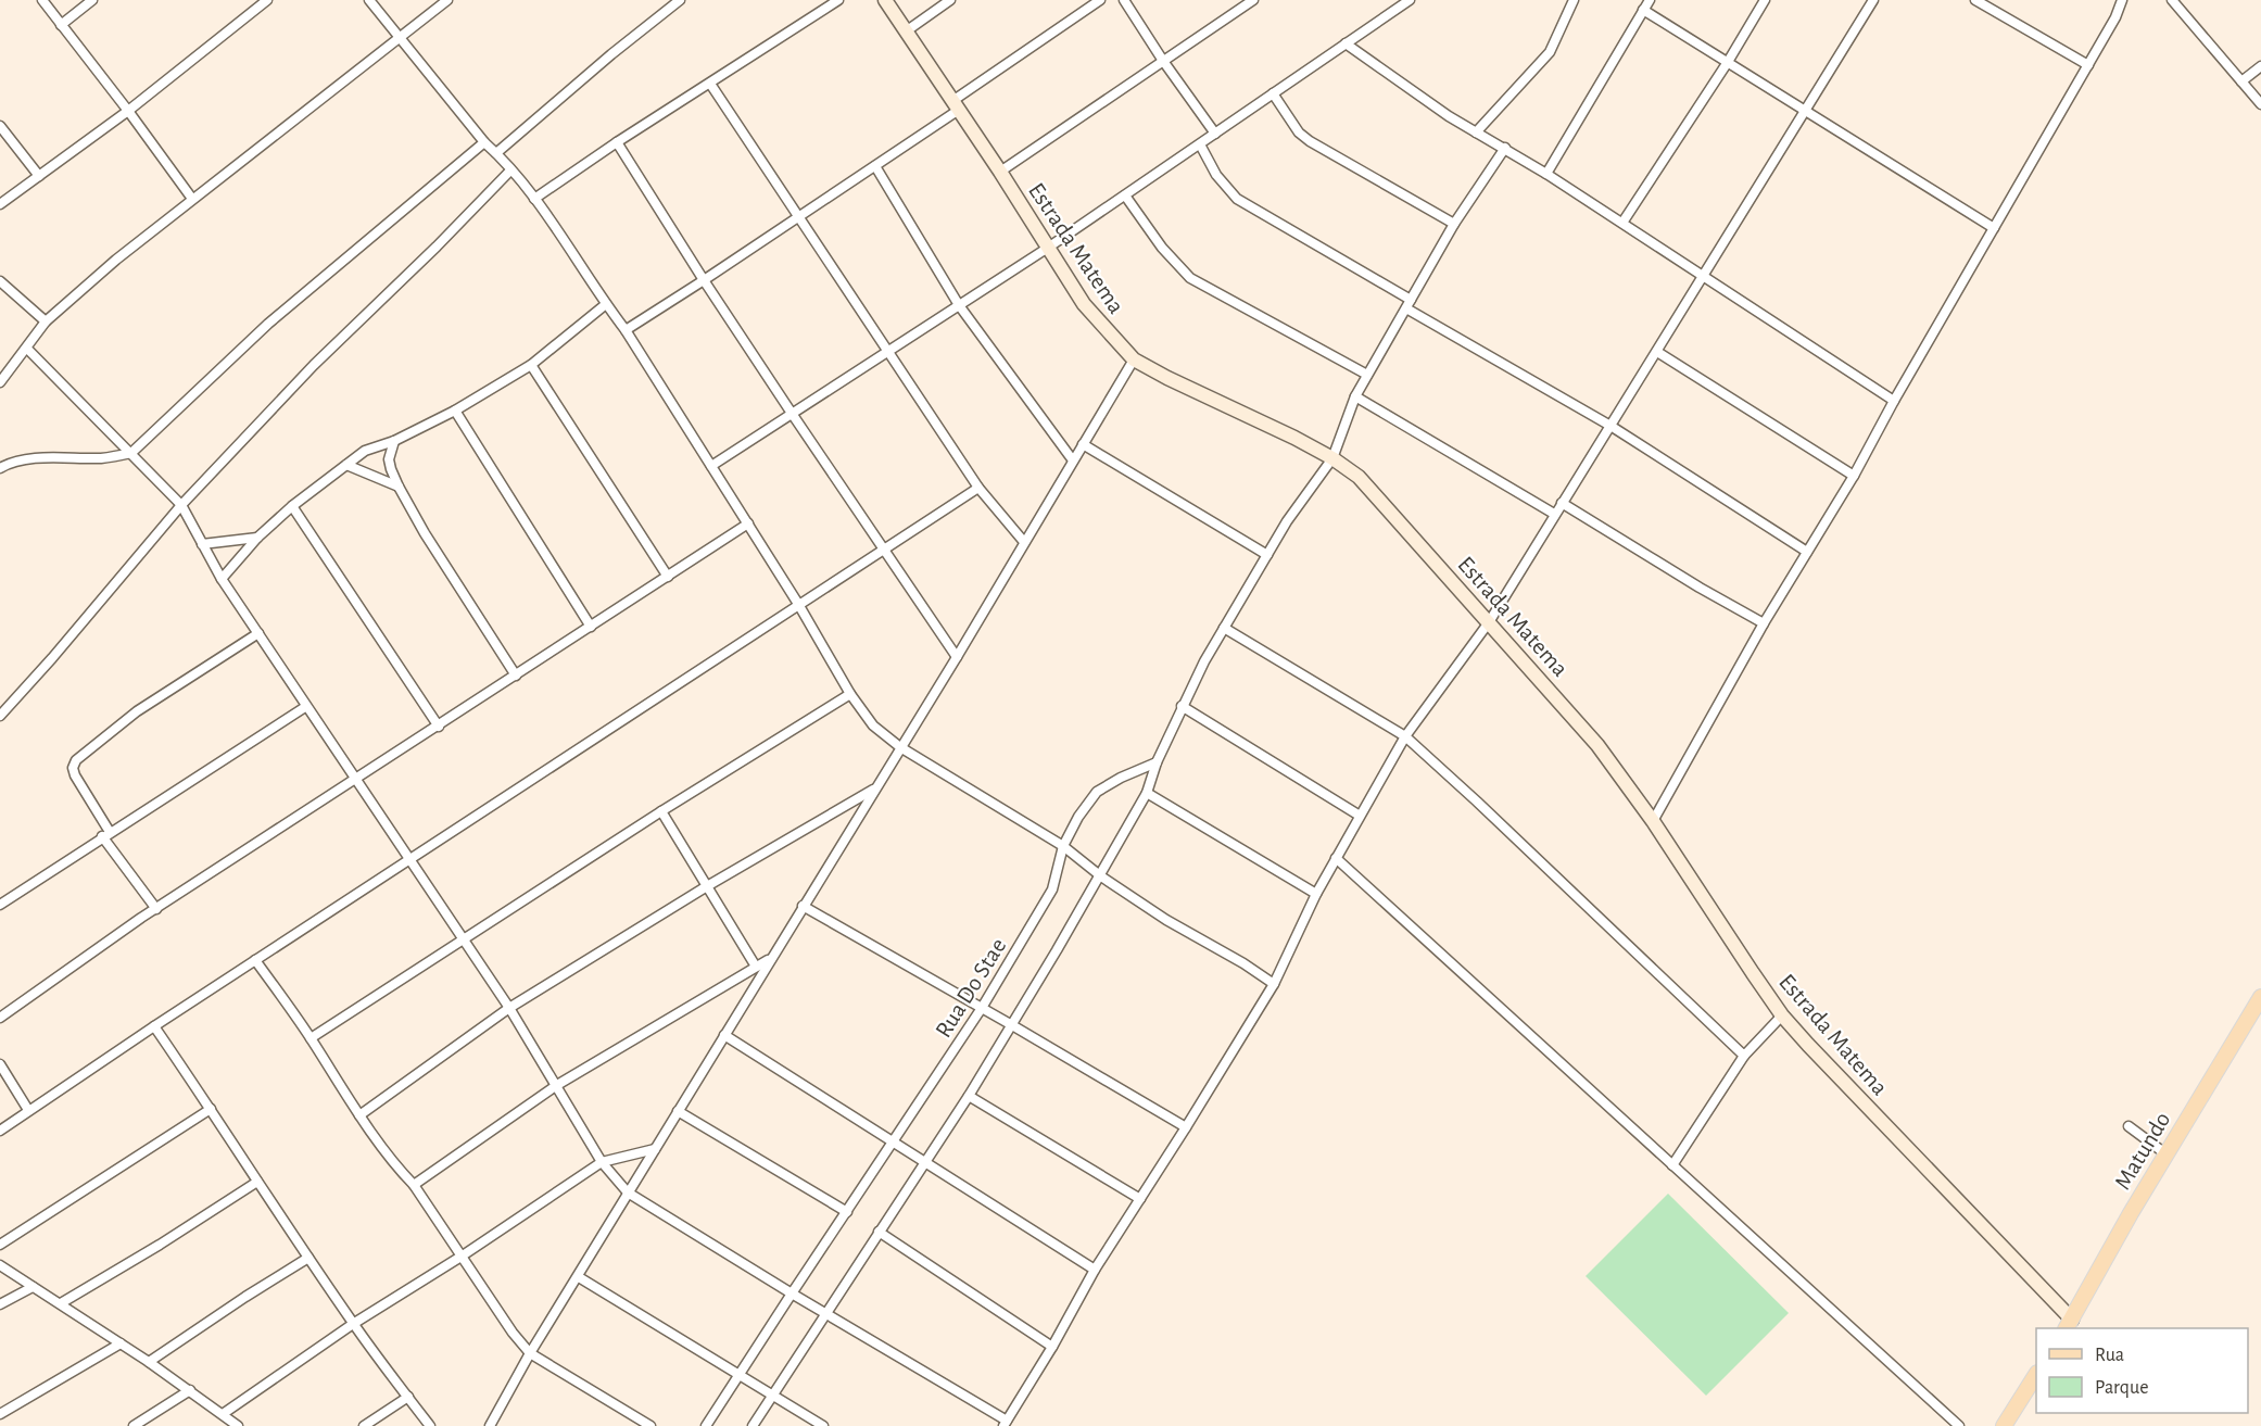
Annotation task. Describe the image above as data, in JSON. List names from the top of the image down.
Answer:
{
  "streets": {
    "main road": ["Matundo"],
    "street": ["Estrada Matema", "Rua Do Stae"]
  },
  "crossings": [
    ["Estrada Matema", "Matundo"]
  ],
  "legend": ["Rua", "Parque"]
}
